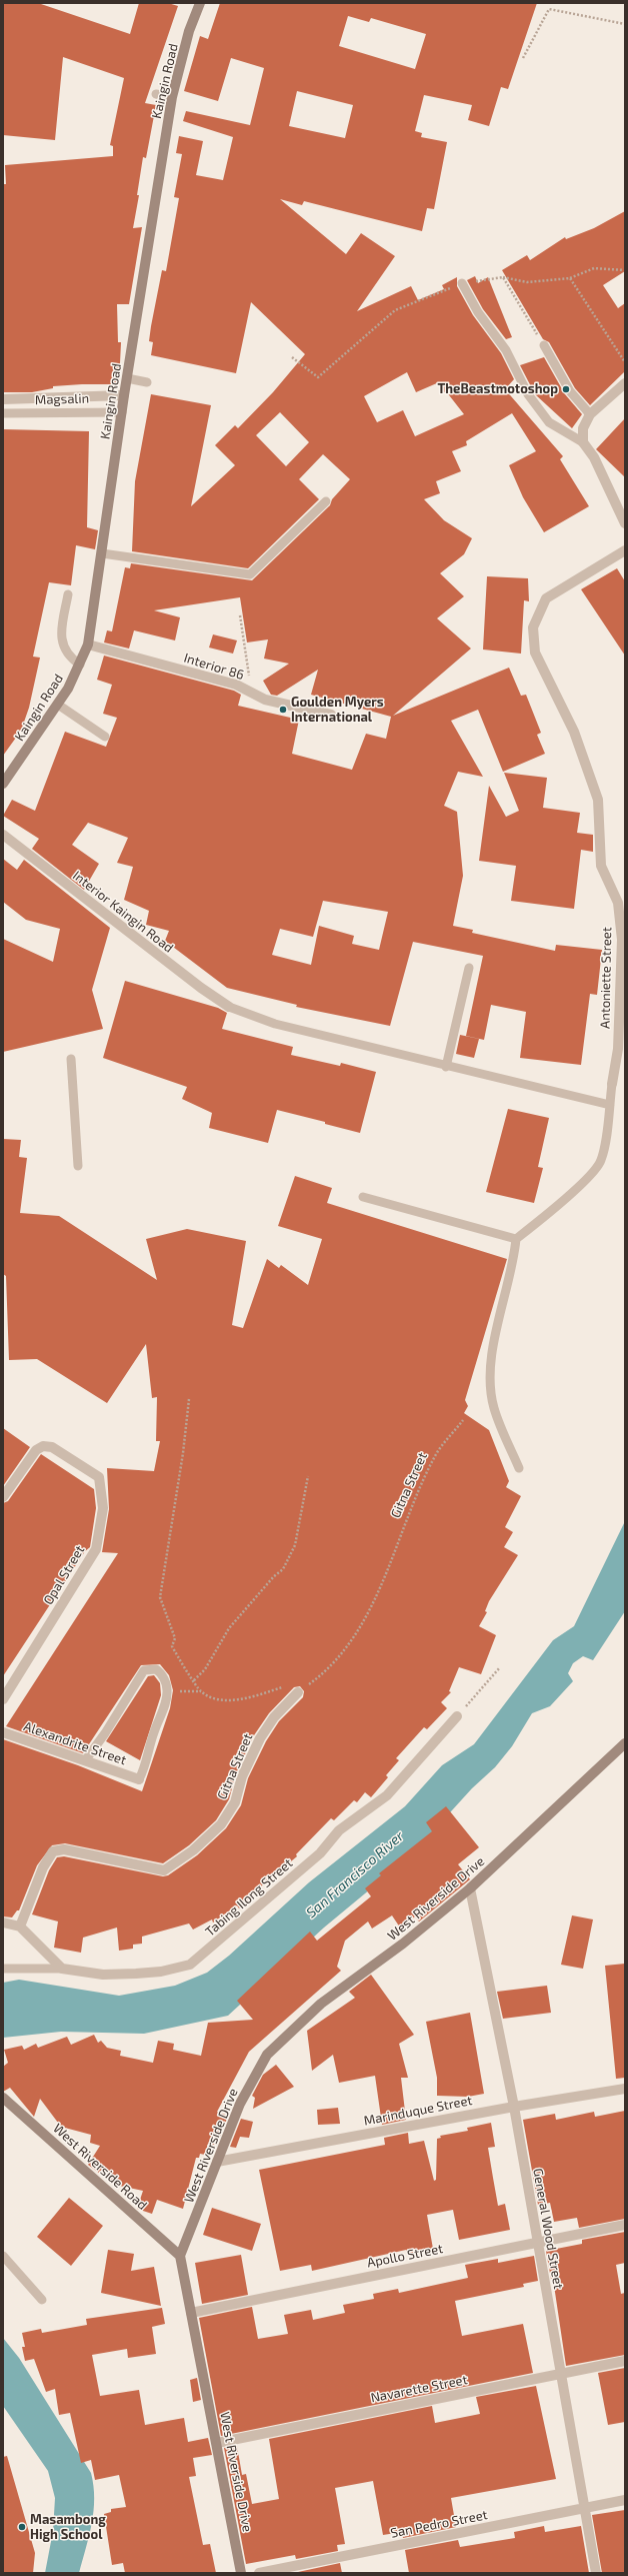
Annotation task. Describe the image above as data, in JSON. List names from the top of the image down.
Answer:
{
  "streets": {
    "street": [
      "Kaingin Road",
      "Interior 86",
      "Interior Kaingin Road",
      "Antoniette Street",
      "Gitna Street",
      "Opal Street",
      "Alexandrite Street",
      "Tabing Ilong Street",
      "West Riverside Drive",
      "Marinduque Street",
      "West Riverside Road",
      "General Wood Street",
      "Apollo Street",
      "Navarette Street",
      "San Pedro Street"
    ],
    "lane": ["Magsalin"]
  },
  "crossings": [
    ["Kaingin Road", "Magsalin"],
    ["Kaingin Road", "Interior 86"],
    ["West Riverside Drive", "Marinduque Street"],
    ["West Riverside Drive", "West Riverside Road"],
    ["West Riverside Drive", "General Wood Street"],
    ["West Riverside Drive", "Apollo Street"],
    ["West Riverside Drive", "Navarette Street"],
    ["Marinduque Street", "General Wood Street"],
    ["General Wood Street", "Apollo Street"],
    ["General Wood Street", "Navarette Street"],
    ["General Wood Street", "San Pedro Street"]
  ],
  "water": ["San Francisco River"],
  "places": ["TheBeastmotoshop", "Goulden Myers International", "Masambong High School"]
}
